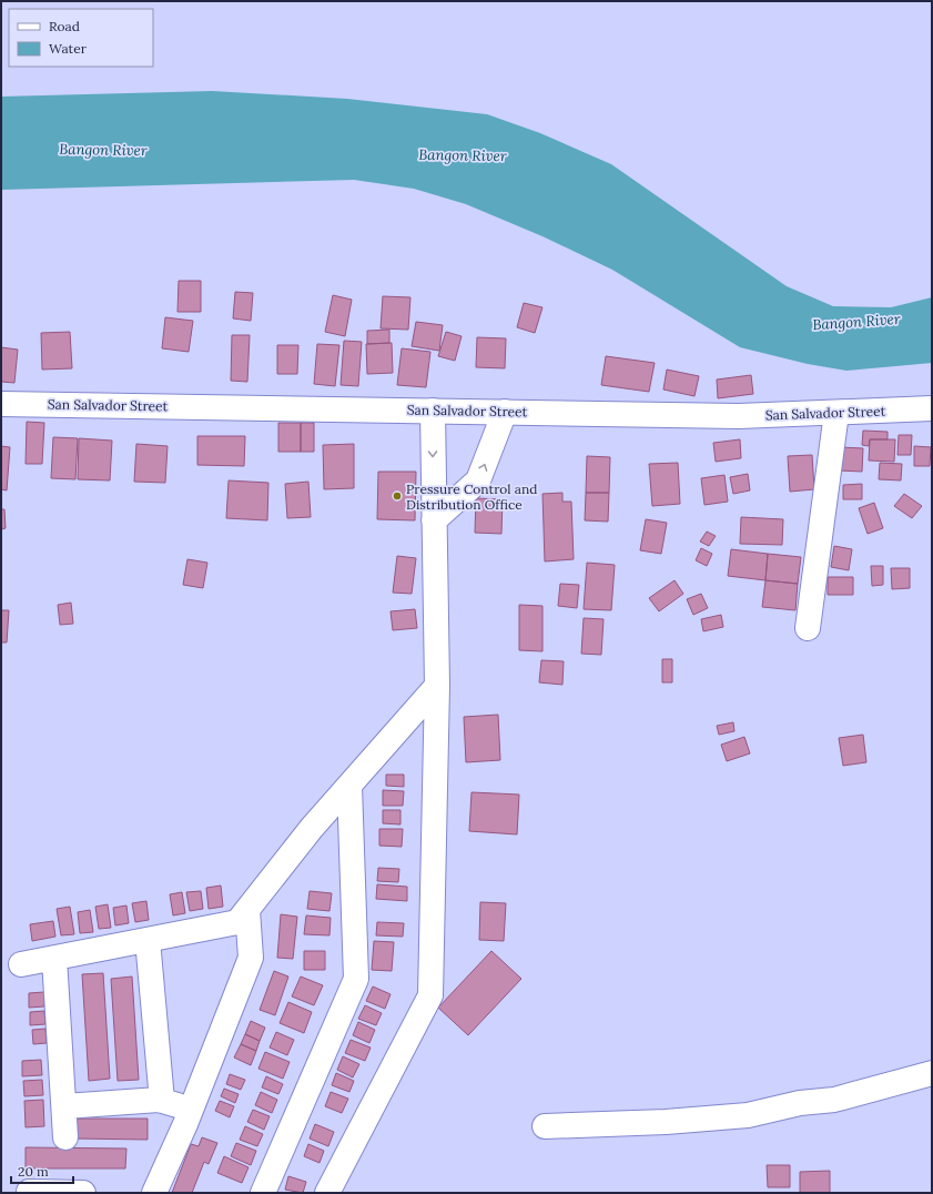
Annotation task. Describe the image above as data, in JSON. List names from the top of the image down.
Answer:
{
  "streets": {
    "main road": ["San Salvador Street"]
  },
  "water": ["Bangon River"],
  "places": ["Pressure Control and Distribution Office"],
  "legend": ["Road", "Water"],
  "scale_bar": "20 m"
}
